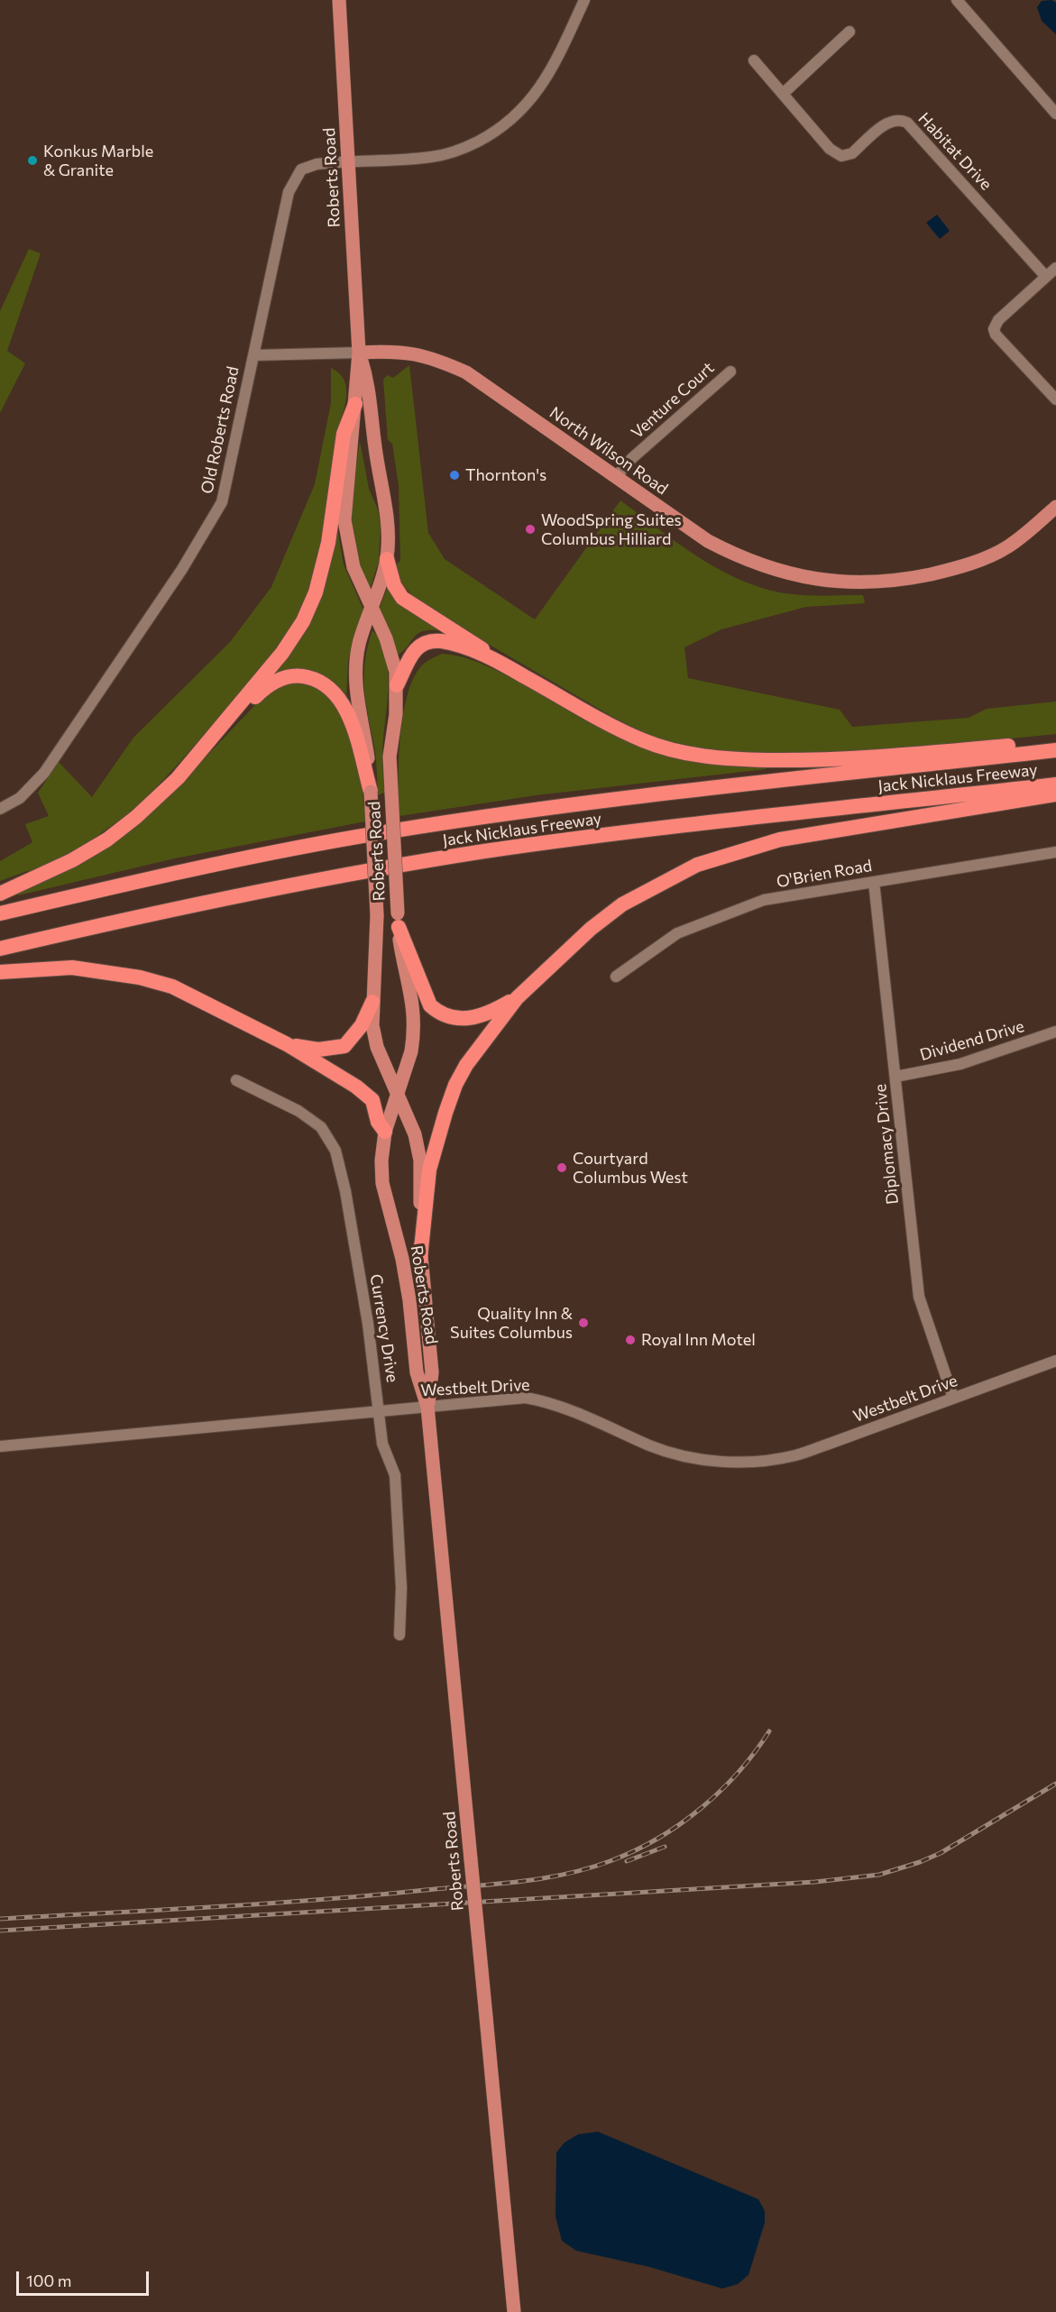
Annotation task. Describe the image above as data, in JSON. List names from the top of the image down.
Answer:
{
  "streets": {
    "highway": ["Jack Nicklaus Freeway"],
    "main road": ["Roberts Road", "North Wilson Road"],
    "street": [
      "Habitat Drive",
      "Venture Court",
      "Old Roberts Road",
      "O'Brien Road",
      "Dividend Drive",
      "Diplomacy Drive",
      "Currency Drive",
      "Westbelt Drive"
    ]
  },
  "crossings": [
    ["Roberts Road", "Old Roberts Road"],
    ["Roberts Road", "North Wilson Road"],
    ["Roberts Road", "Westbelt Drive"],
    ["Venture Court", "North Wilson Road"],
    ["Old Roberts Road", "North Wilson Road"],
    ["O'Brien Road", "Diplomacy Drive"],
    ["Dividend Drive", "Diplomacy Drive"],
    ["Diplomacy Drive", "Westbelt Drive"],
    ["Currency Drive", "Westbelt Drive"]
  ],
  "places": [
    "Konkus Marble & Granite",
    "Thornton's",
    "WoodSpring Suites Columbus Hilliard",
    "Courtyard Columbus West",
    "Quality Inn & Suites Columbus",
    "Royal Inn Motel"
  ],
  "scale_bar": "100 m"
}
